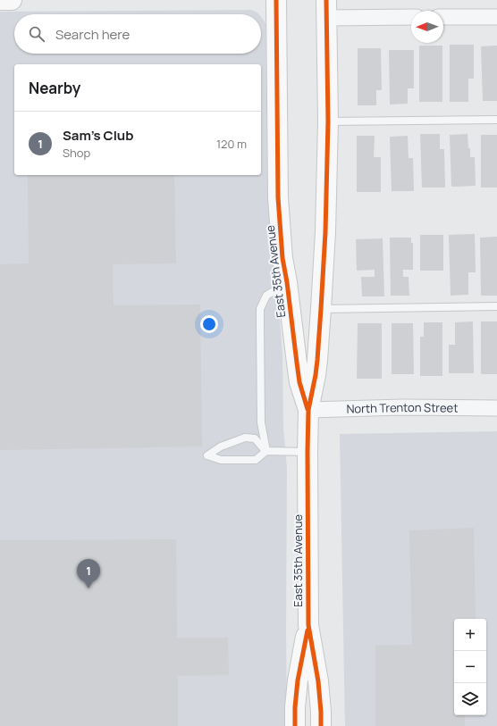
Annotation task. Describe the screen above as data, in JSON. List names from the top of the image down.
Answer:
{
  "streets": {
    "street": ["East 35th Avenue", "North Trenton Street"]
  },
  "crossings": [
    ["East 35th Avenue", "North Trenton Street"]
  ],
  "north": "left",
  "page": {
    "search": "Search here",
    "heading": "Nearby",
    "list": [
      {
        "mark": "1",
        "name": "Sam's Club",
        "note": "Shop",
        "value": "120 m"
      }
    ],
    "pins": "1",
    "map_buttons": ["+", "−"]
  }
}
